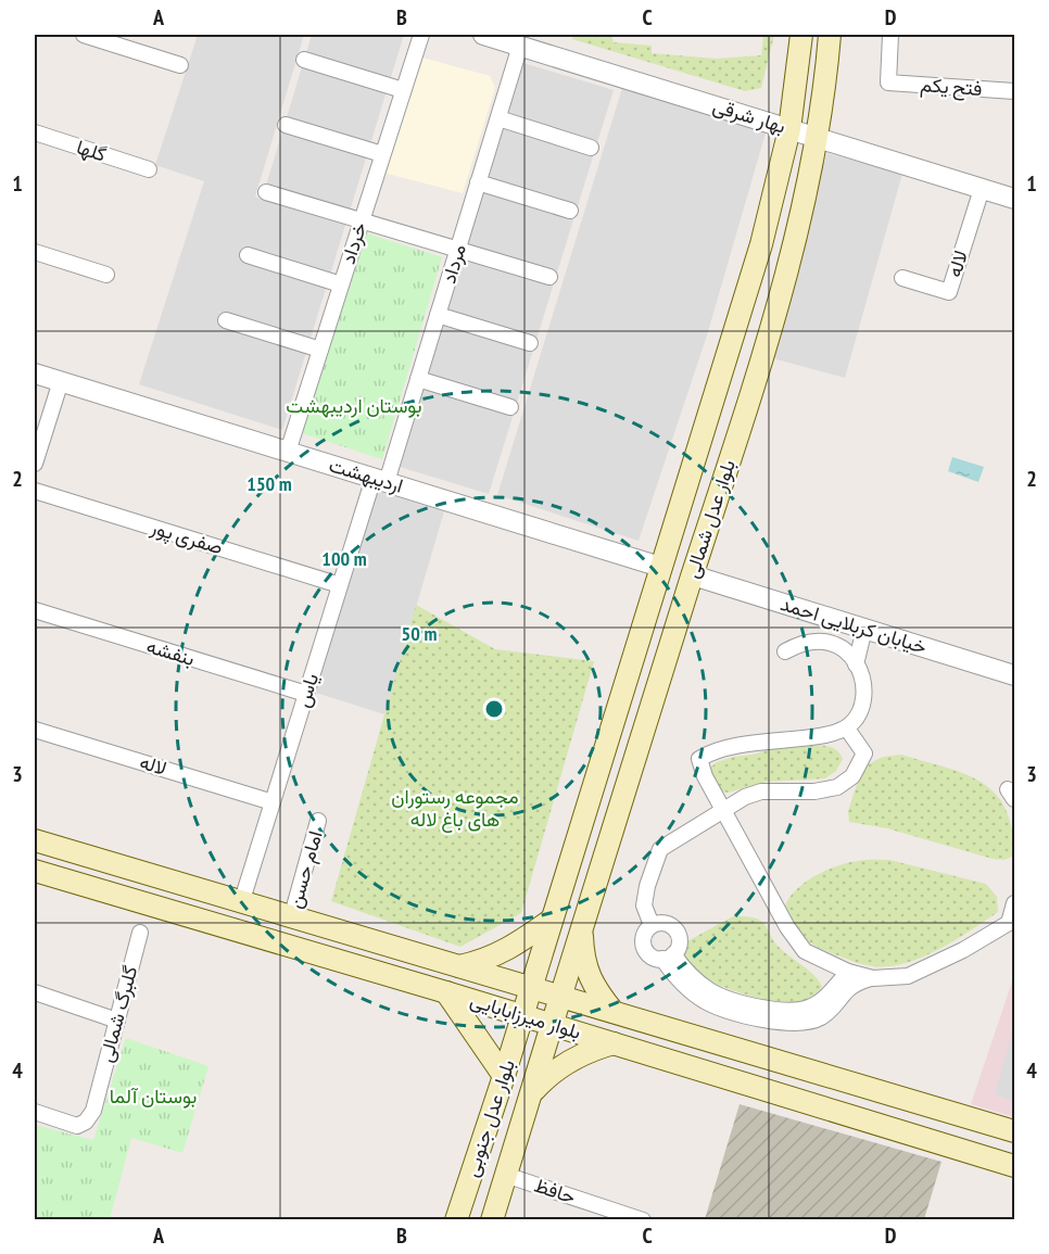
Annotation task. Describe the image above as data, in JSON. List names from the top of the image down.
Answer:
{
  "streets": {
    "main road": ["بلوار عدل شمالی", "بلوار میرزابابایی", "بلوار عدل جنوبی"],
    "street": [
      "فتح یکم",
      "بهار شرقی",
      "گلها",
      "خرداد",
      "مرداد",
      "لاله",
      "اردیبهشت",
      "صفری پور",
      "خیابان کربلایی احمد",
      "بنفشه",
      "یاس",
      "امام حسن",
      "گلبرگ شمالی",
      "حافظ"
    ]
  },
  "crossings": [
    ["بهار شرقی", "مرداد"],
    ["بهار شرقی", "لاله"],
    ["بهار شرقی", "بلوار عدل شمالی"],
    ["خرداد", "اردیبهشت"],
    ["مرداد", "اردیبهشت"],
    ["مرداد", "یاس"],
    ["لاله", "یاس"],
    ["اردیبهشت", "بلوار عدل شمالی"],
    ["اردیبهشت", "یاس"],
    ["بلوار عدل شمالی", "خیابان کربلایی احمد"],
    ["بلوار عدل شمالی", "بلوار میرزابابایی"],
    ["بلوار عدل شمالی", "بلوار عدل جنوبی"],
    ["صفری پور", "یاس"],
    ["بنفشه", "یاس"],
    ["یاس", "بلوار میرزابابایی"],
    ["امام حسن", "بلوار میرزابابایی"],
    ["بلوار میرزابابایی", "بلوار عدل جنوبی"],
    ["بلوار عدل جنوبی", "حافظ"]
  ],
  "parks": ["بوستان اردیبهشت", "مجموعه رستوران های باغ لاله", "بوستان آلما"],
  "grid": {
    "columns": [
      "A",
      "B",
      "C",
      "D"
    ],
    "rows": [
      "1",
      "2",
      "3",
      "4"
    ]
  },
  "rings": ["150 m", "100 m", "50 m"]
}
